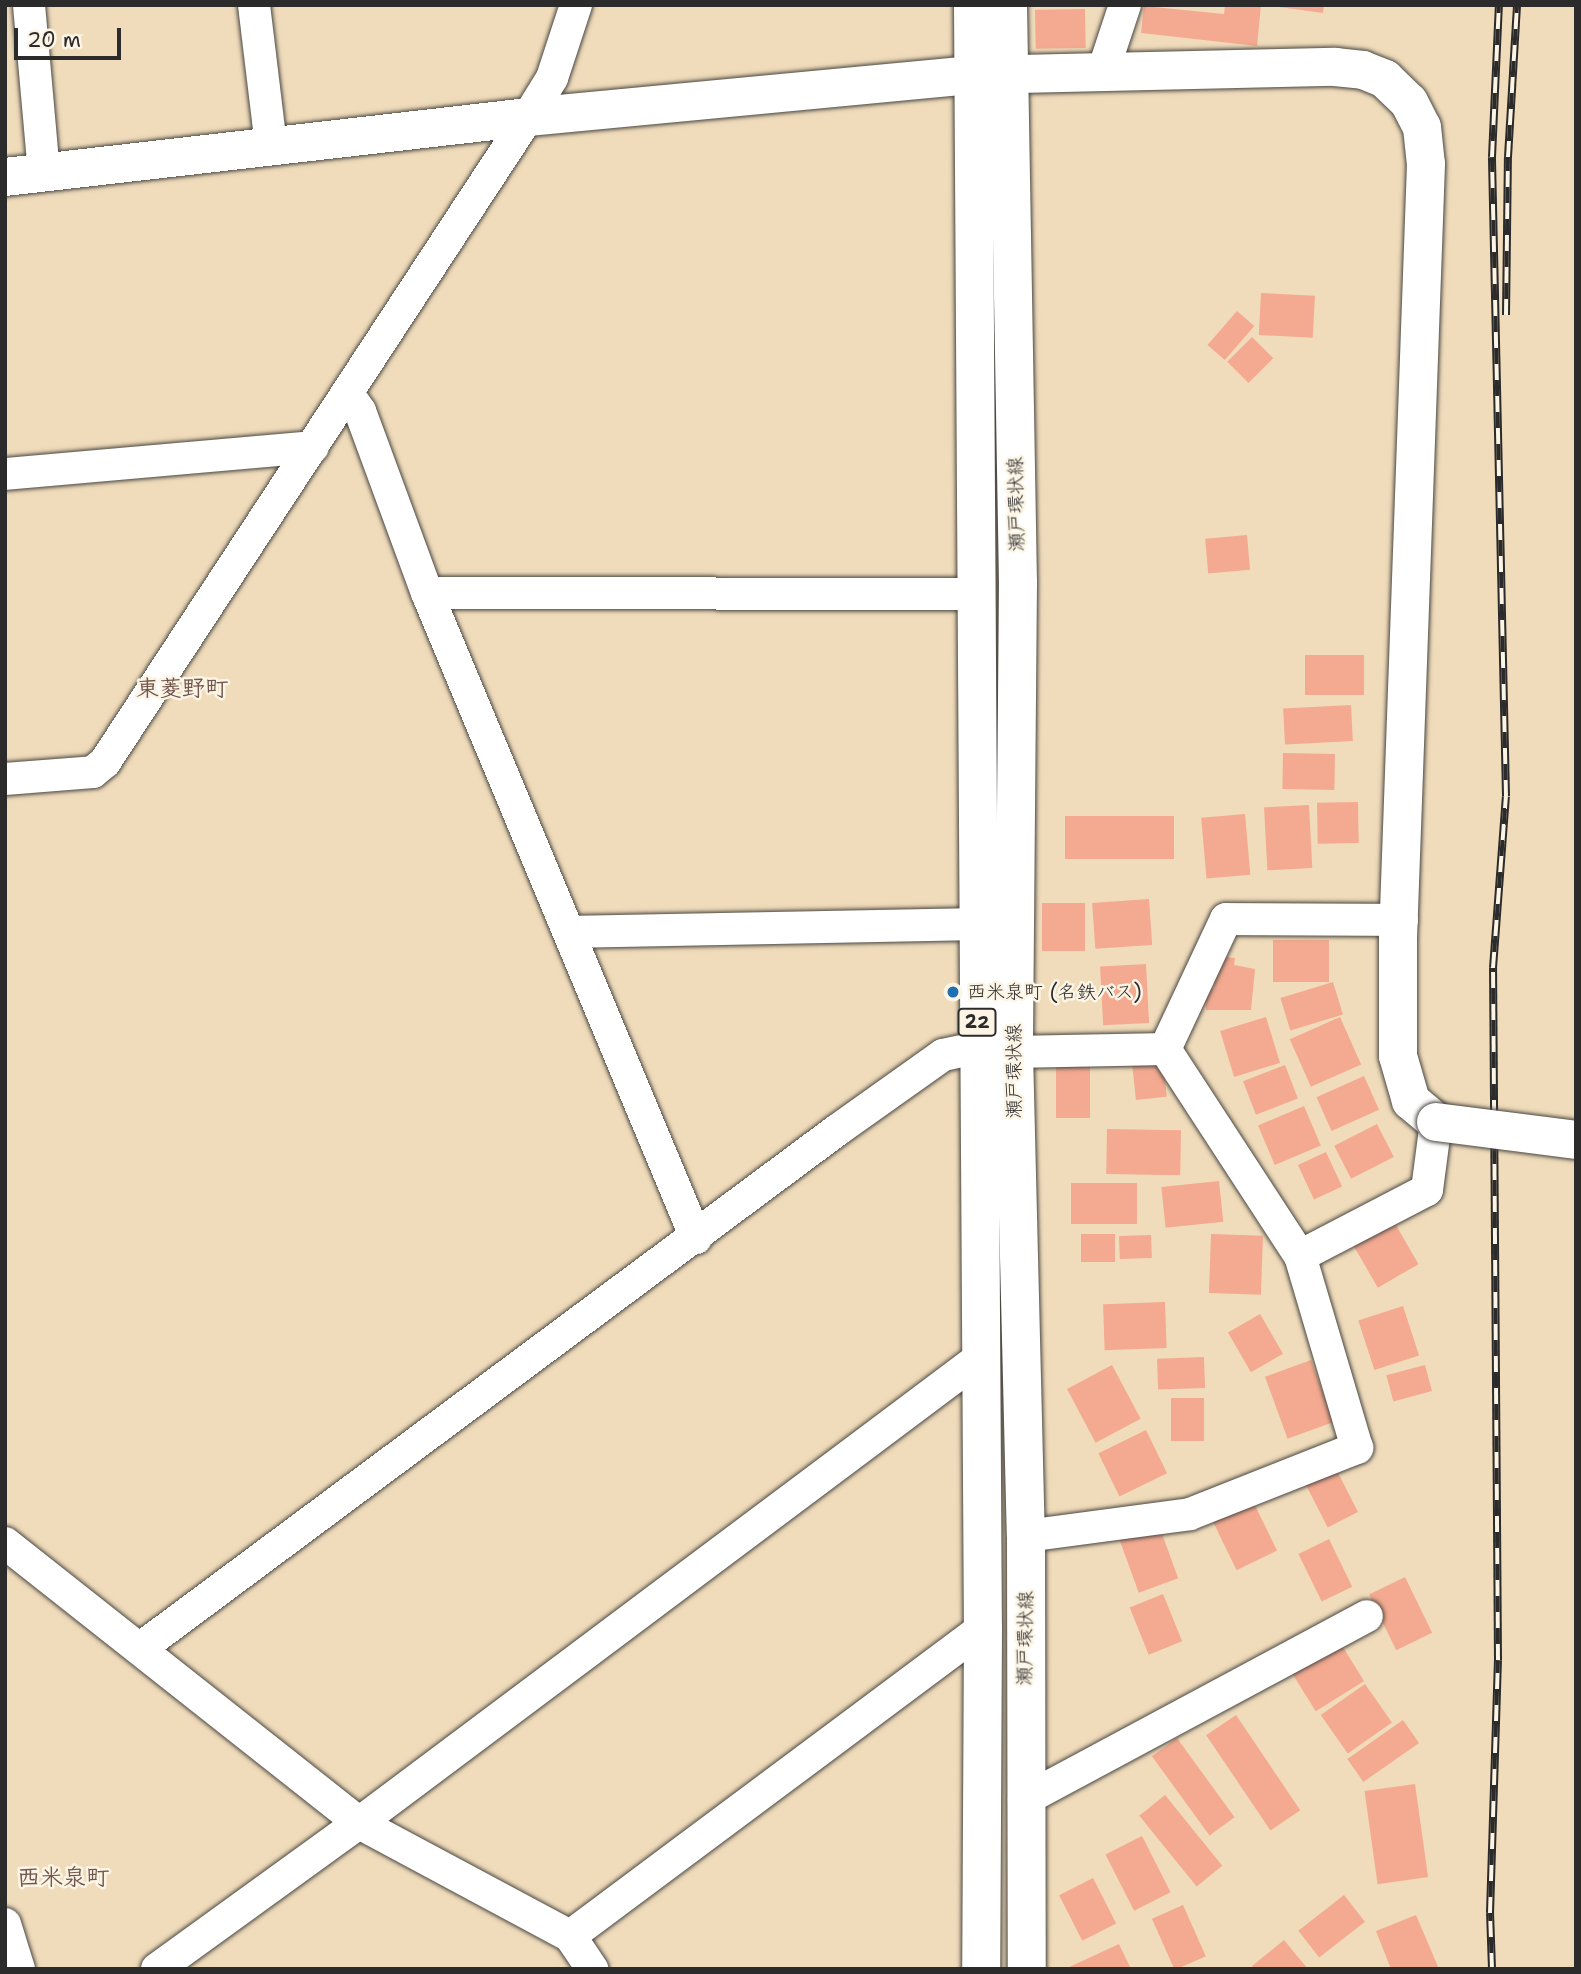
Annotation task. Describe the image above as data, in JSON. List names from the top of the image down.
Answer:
{
  "streets": {
    "main road": ["瀬戸環状線", "22"]
  },
  "districts": ["東菱野町", "西米泉町"],
  "places": ["西米泉町 (名鉄バス)"],
  "scale_bar": "20 m"
}
